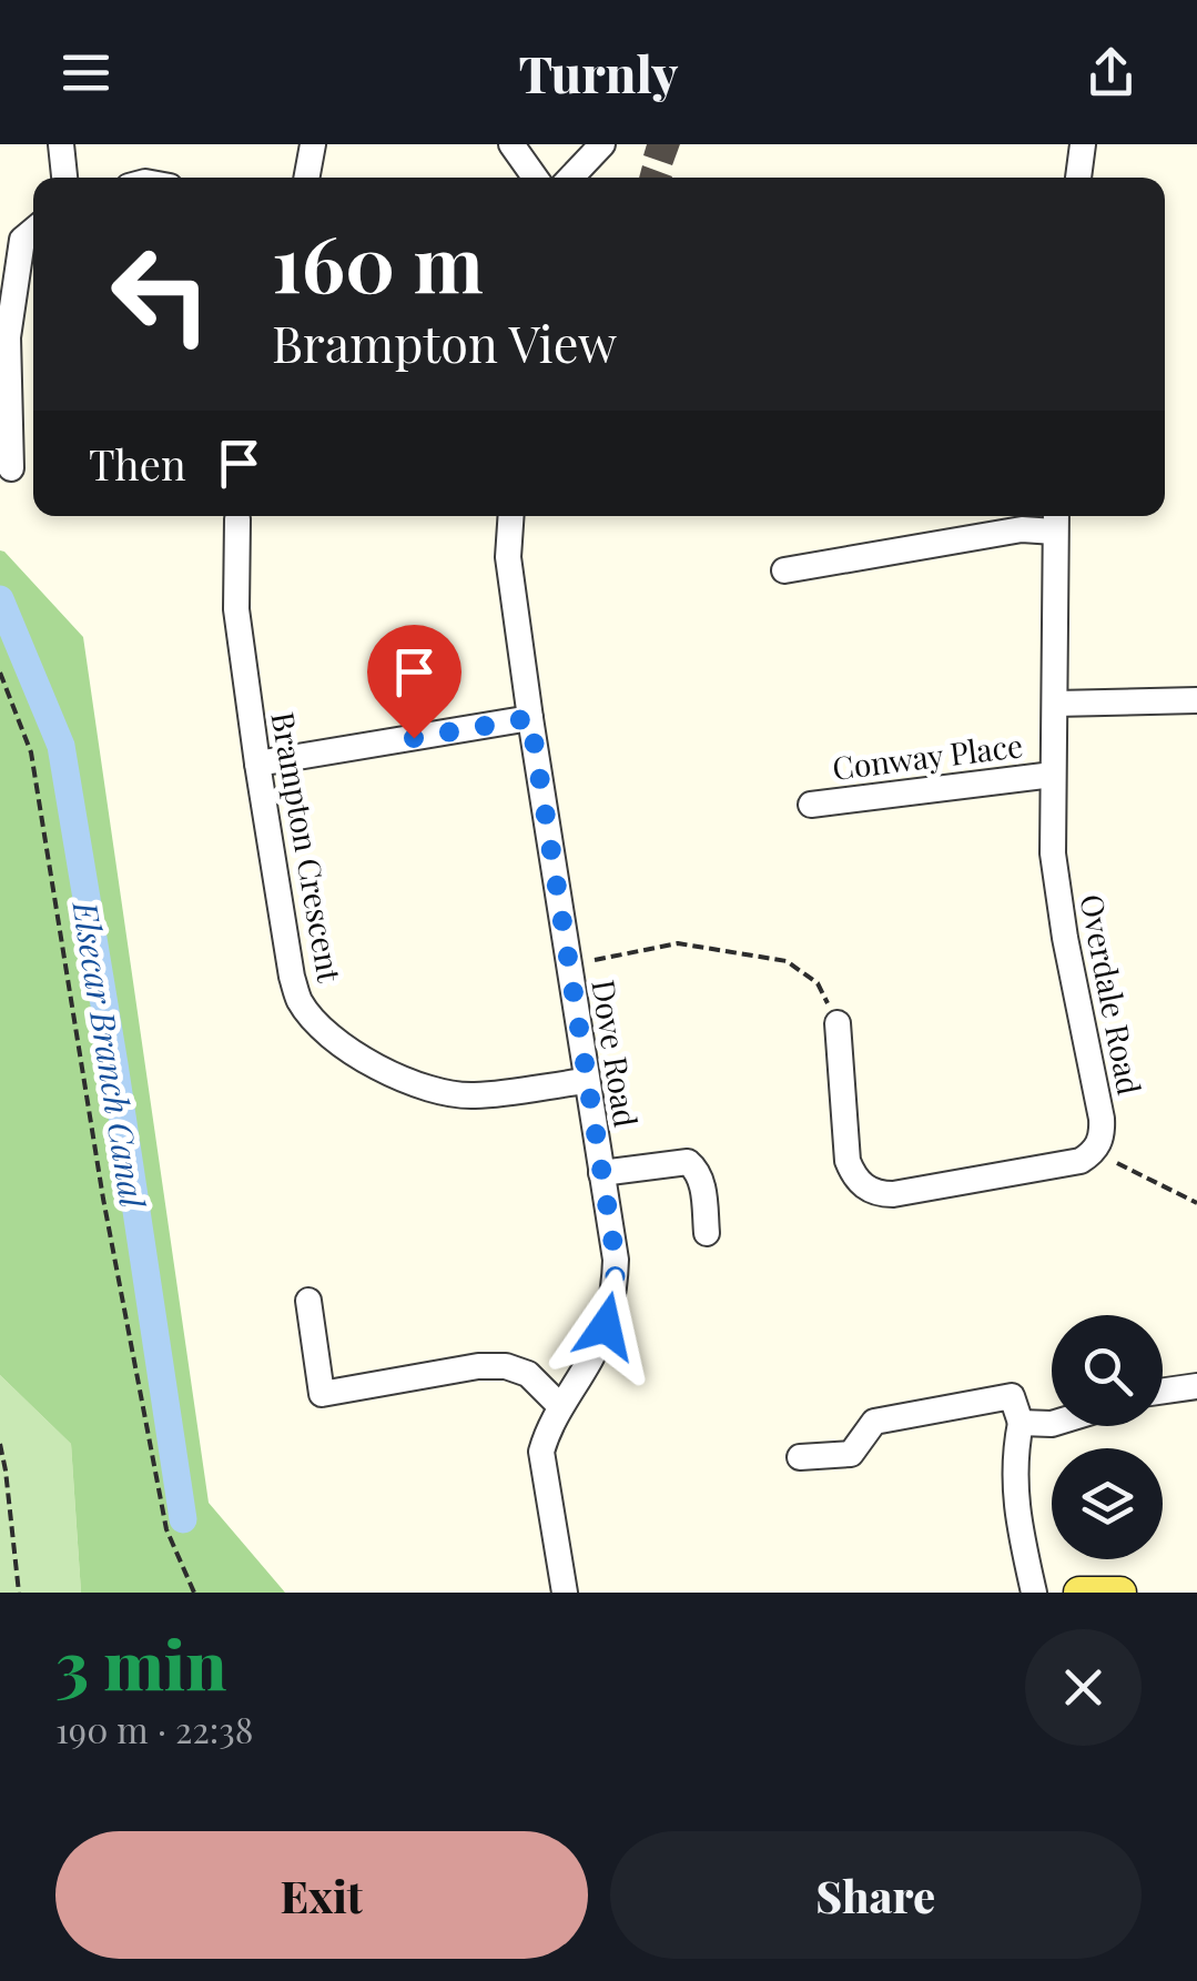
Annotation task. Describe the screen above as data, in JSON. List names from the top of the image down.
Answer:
{
  "streets": {
    "street": [
      "Conway Place",
      "Brampton Crescent",
      "Overdale Road",
      "Dove Road"
    ]
  },
  "crossings": [
    ["Conway Place", "Overdale Road"],
    ["Brampton Crescent", "Dove Road"]
  ],
  "water": ["Elsecar Branch Canal"],
  "page": {
    "header": "Turnly",
    "turn": ["160 m", "Brampton View"],
    "then": "Then",
    "heading": ["3 min", "190 m · 22:38"],
    "buttons": ["Exit", "Share"]
  }
}
